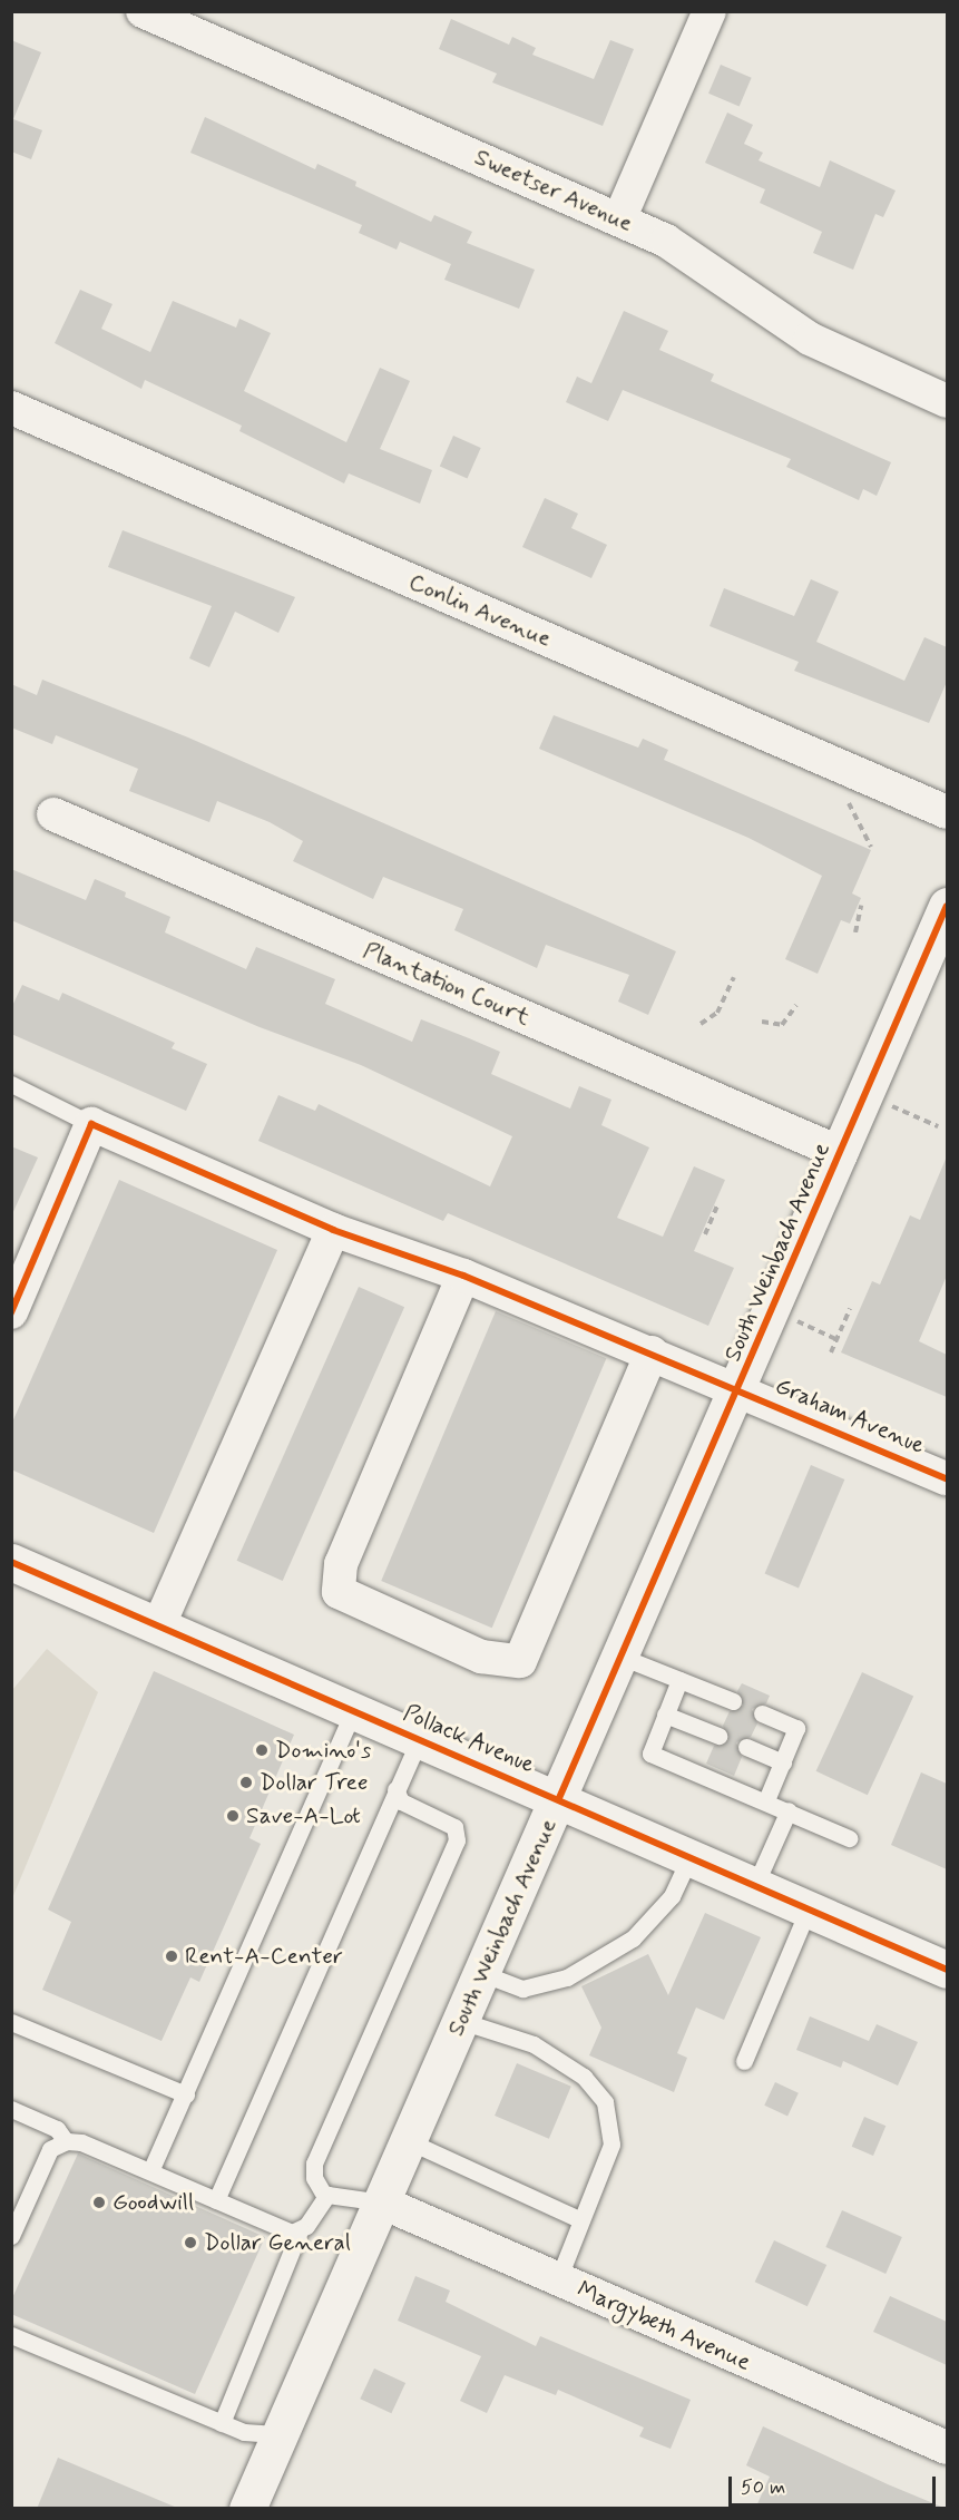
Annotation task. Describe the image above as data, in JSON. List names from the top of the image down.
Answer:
{
  "streets": {
    "street": [
      "Sweetser Avenue",
      "Conlin Avenue",
      "Plantation Court",
      "South Weinbach Avenue",
      "Graham Avenue",
      "Pollack Avenue",
      "Margybeth Avenue"
    ]
  },
  "crossings": [
    ["Plantation Court", "South Weinbach Avenue"],
    ["South Weinbach Avenue", "Graham Avenue"],
    ["South Weinbach Avenue", "Pollack Avenue"],
    ["South Weinbach Avenue", "Margybeth Avenue"]
  ],
  "places": [
    "Domino's",
    "Dollar Tree",
    "Save-A-Lot",
    "Rent-A-Center",
    "Goodwill",
    "Dollar General"
  ],
  "scale_bar": "50 m"
}
